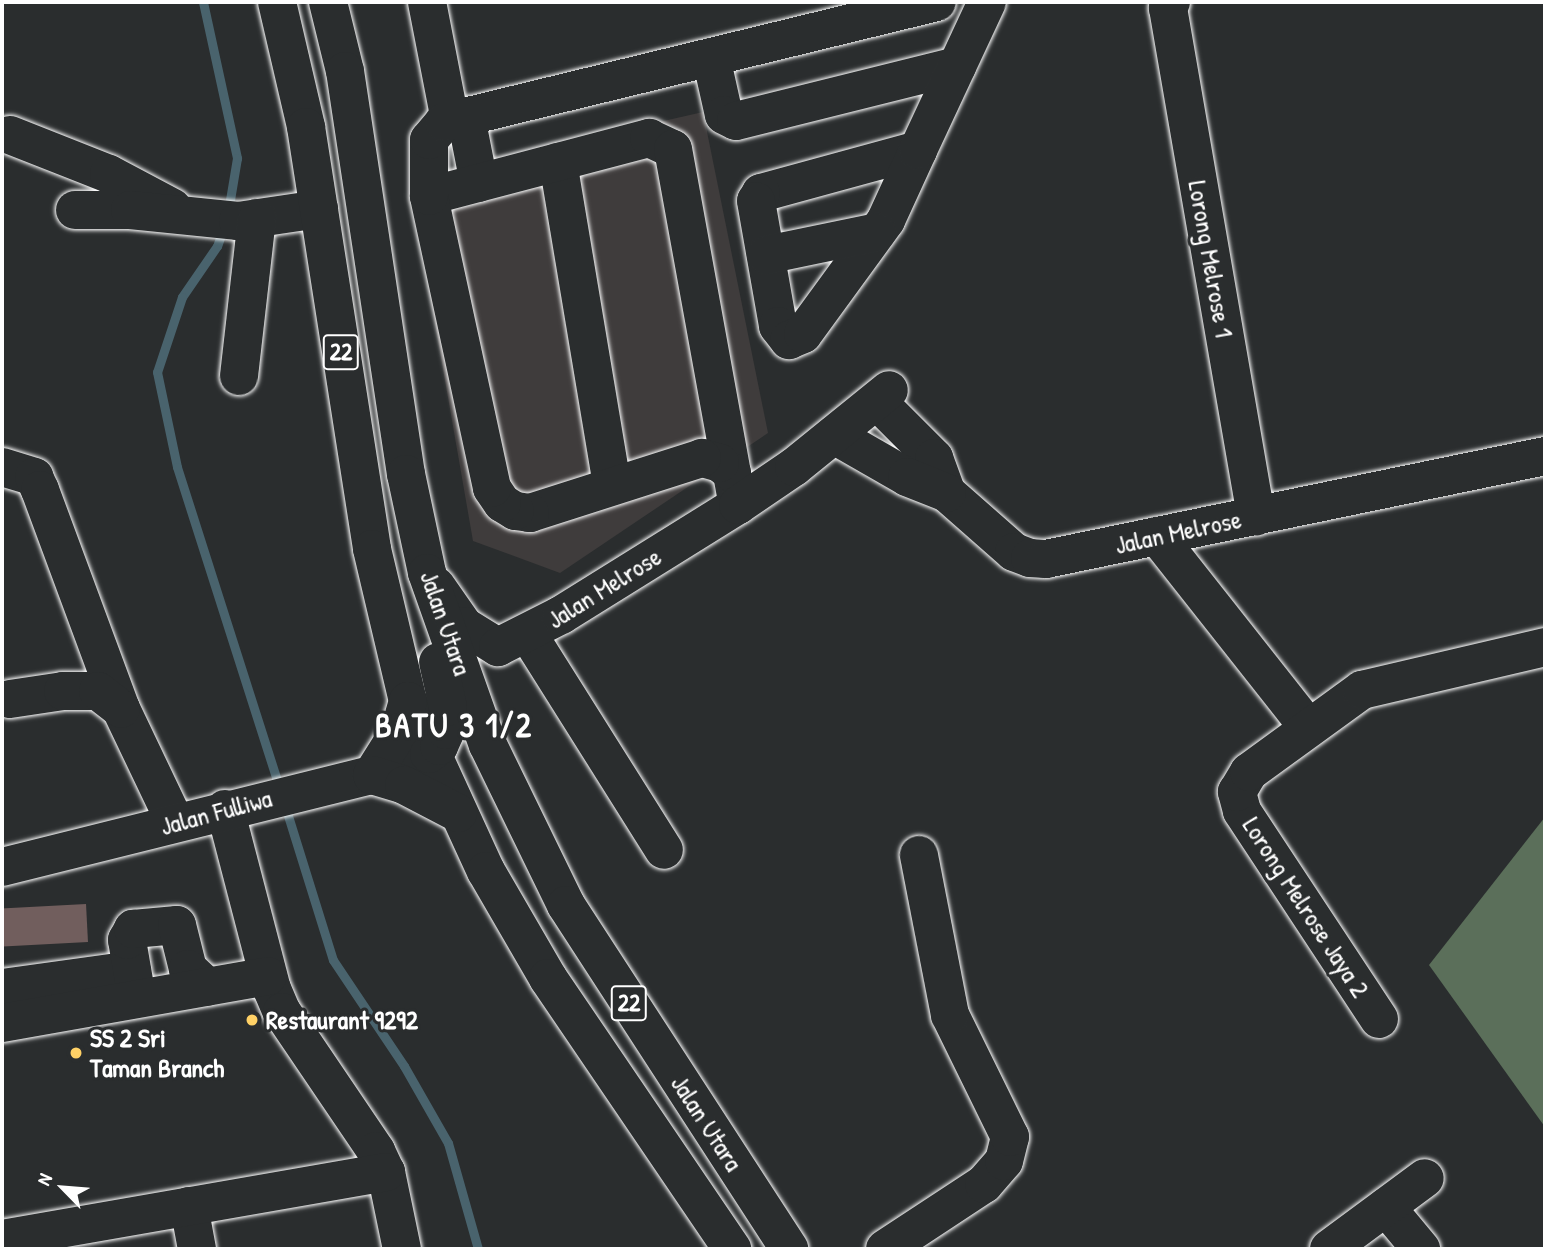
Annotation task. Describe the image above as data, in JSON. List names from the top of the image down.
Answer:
{
  "streets": {
    "main road": [
      "Lorong Melrose 1",
      "22",
      "Jalan Melrose",
      "Jalan Utara",
      "Jalan Fulliwa",
      "Lorong Melrose Jaya 2"
    ]
  },
  "crossings": [
    ["Lorong Melrose 1", "Jalan Melrose"],
    ["Jalan Utara", "Jalan Fulliwa"]
  ],
  "districts": ["BATU 3 1/2"],
  "places": ["Restaurant 9292", "SS 2 Sri Taman Branch"],
  "north": "top left"
}
